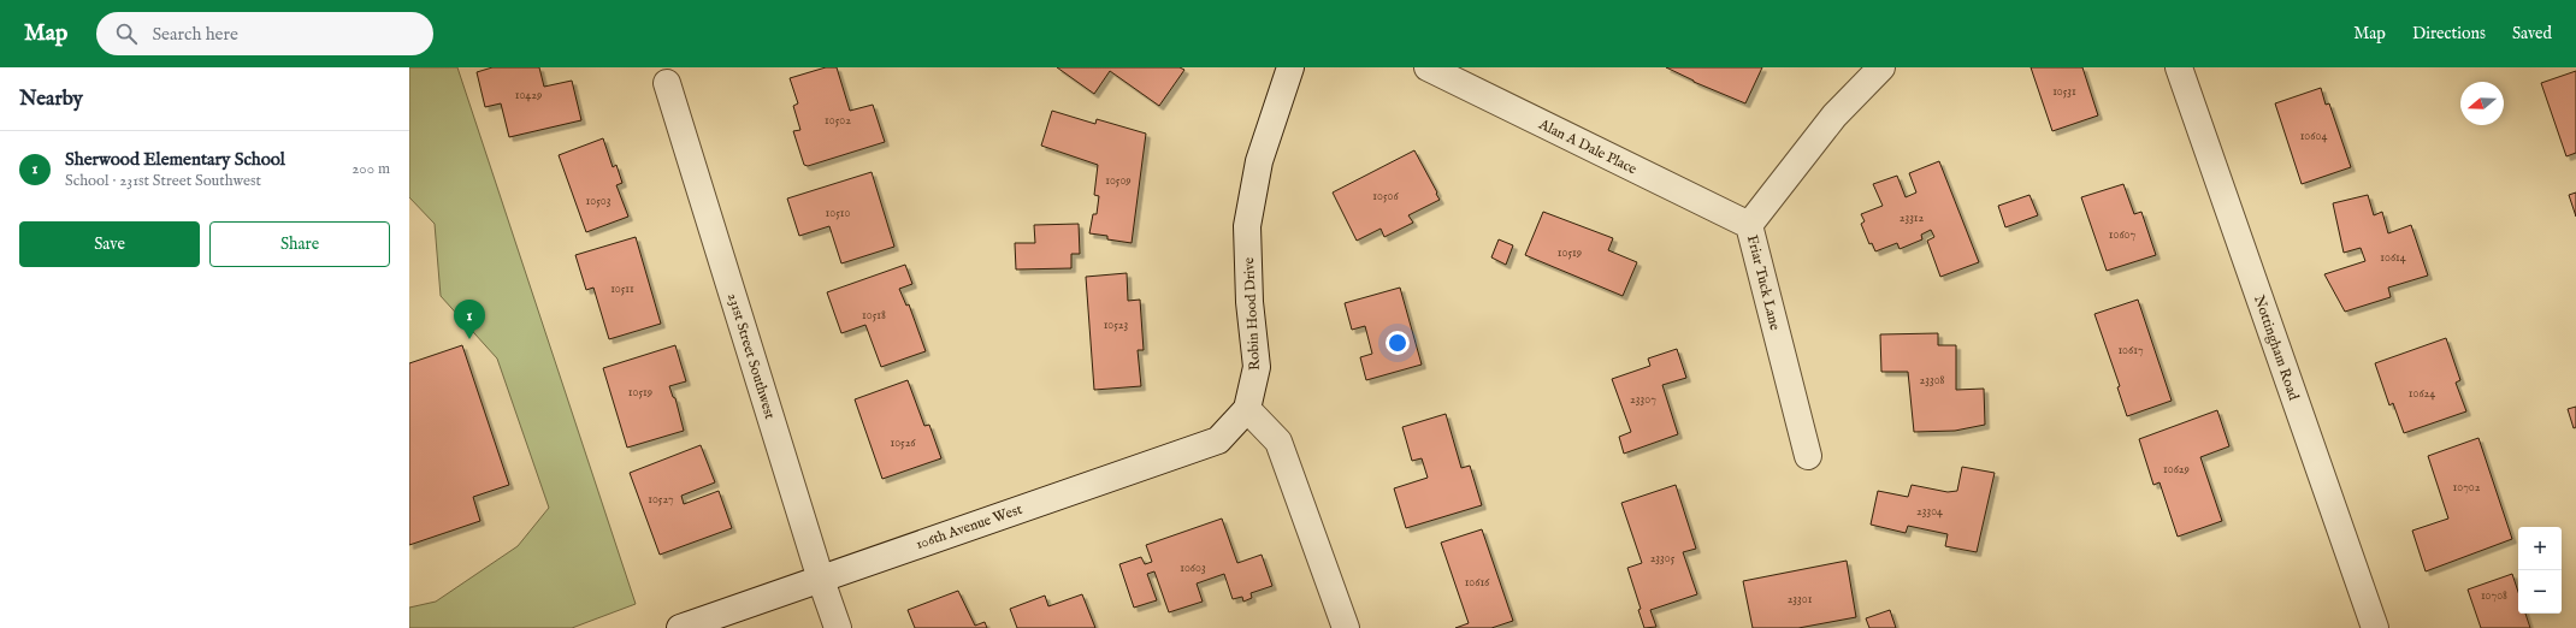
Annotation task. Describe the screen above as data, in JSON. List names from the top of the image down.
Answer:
{
  "streets": {
    "street": [
      "Alan A Dale Place",
      "Friar Tuck Lane",
      "Robin Hood Drive",
      "Nottingham Road",
      "231st Street Southwest",
      "106th Avenue West"
    ]
  },
  "crossings": [
    ["Alan A Dale Place", "Friar Tuck Lane"],
    ["Robin Hood Drive", "106th Avenue West"],
    ["231st Street Southwest", "106th Avenue West"]
  ],
  "house_numbers": [
    "10531",
    "10429",
    "10502",
    "10604",
    "10509",
    "10506",
    "10503",
    "10510",
    "23312",
    "10607",
    "10519",
    "10614",
    "10511",
    "10518",
    "10523",
    "10617",
    "23308",
    "10519",
    "10624",
    "23307",
    "10526",
    "10629",
    "10702",
    "10527",
    "23304",
    "23305",
    "10603",
    "10616",
    "10708",
    "23301"
  ],
  "north": "left",
  "page": {
    "header": "Map",
    "search": "Search here",
    "nav": ["Map", "Directions", "Saved"],
    "heading": "Nearby",
    "list": [
      {
        "mark": "1",
        "name": "Sherwood Elementary School",
        "note": "School · 231st Street Southwest",
        "value": "200 m"
      }
    ],
    "buttons": ["Save", "Share"],
    "pins": "1",
    "map_buttons": ["+", "−"]
  }
}
